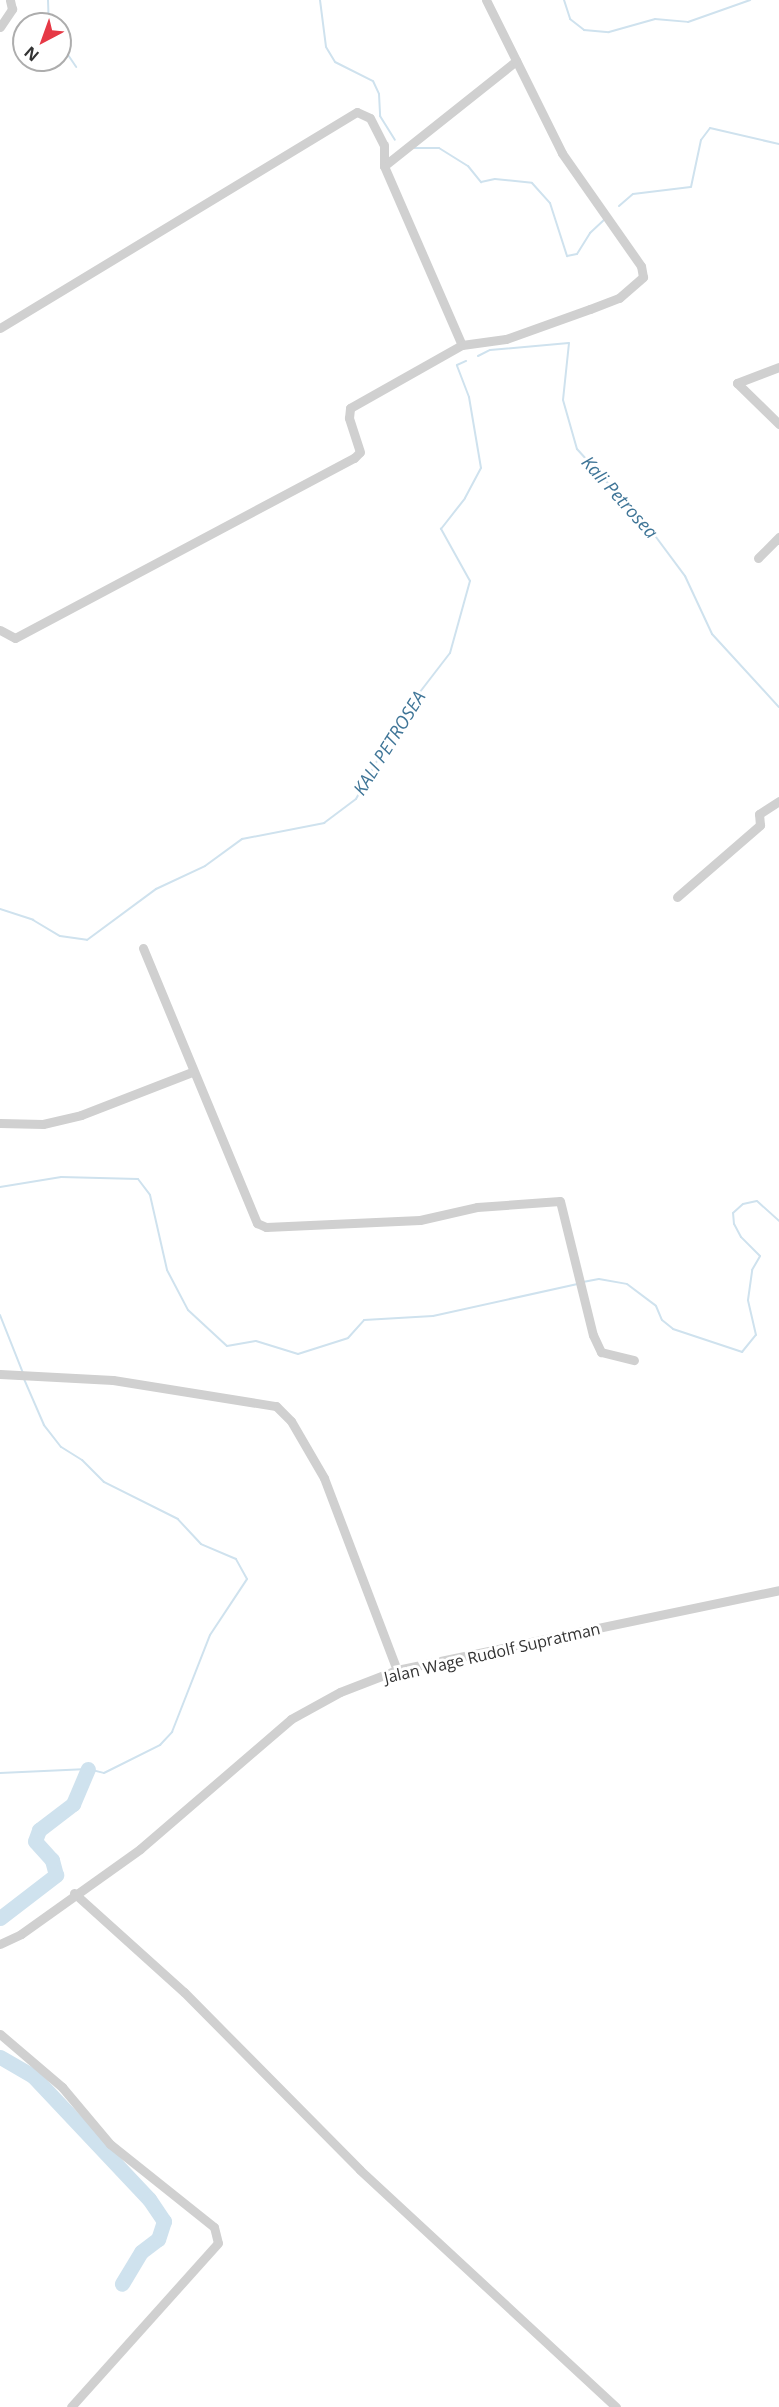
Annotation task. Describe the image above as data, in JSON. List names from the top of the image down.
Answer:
{
  "streets": {
    "street": ["Jalan Wage Rudolf Supratman"]
  },
  "water": ["Kali Petrosea", "KALI PETROSEA"],
  "north": "bottom left"
}
